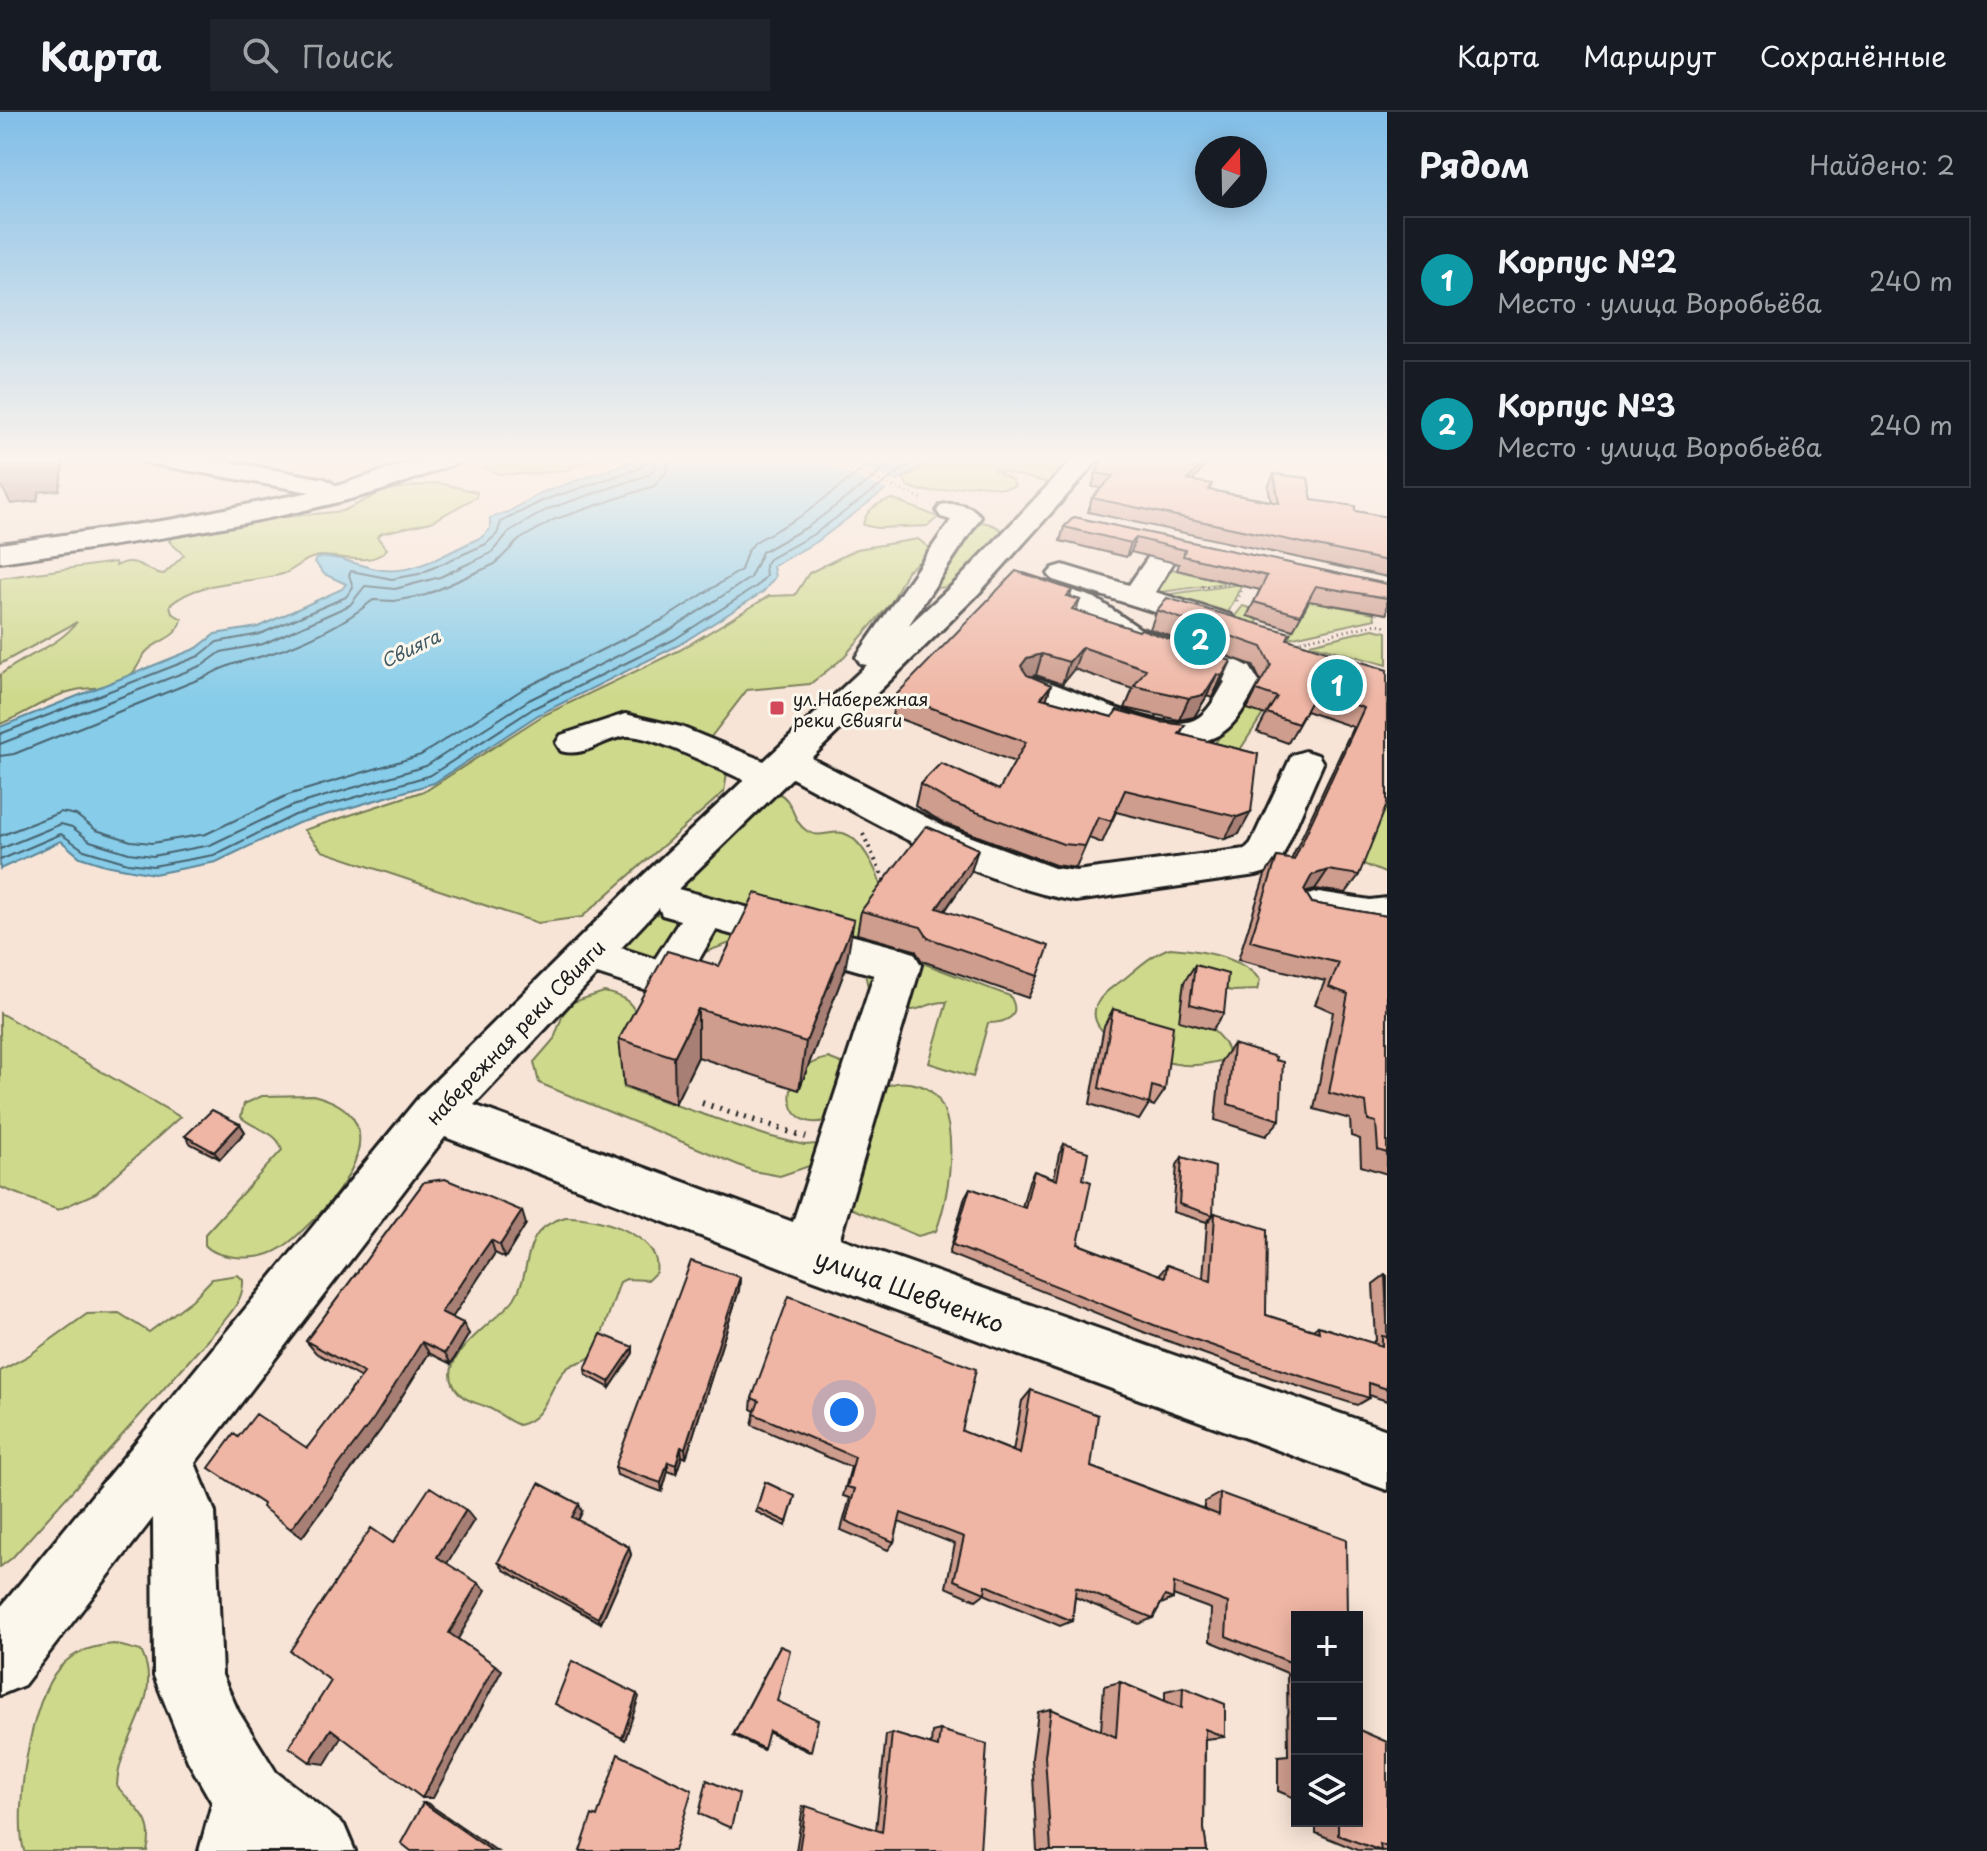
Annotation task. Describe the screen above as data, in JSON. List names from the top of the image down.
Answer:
{
  "streets": {
    "street": ["набережная реки Свияги", "улица Шевченко"]
  },
  "crossings": [
    ["набережная реки Свияги", "улица Шевченко"]
  ],
  "water": ["Свияга"],
  "places": {
    "transit": ["ул.Набережная реки Свияги"]
  },
  "north": "top",
  "page": {
    "header": "Карта",
    "search": "Поиск",
    "nav": ["Карта", "Маршрут", "Сохранённые"],
    "heading": ["Рядом", "Найдено: 2"],
    "list": [
      {
        "mark": "1",
        "name": "Корпус №2",
        "note": "Место · улица Воробьёва",
        "value": "240 m"
      },
      {
        "mark": "2",
        "name": "Корпус №3",
        "note": "Место · улица Воробьёва",
        "value": "240 m"
      }
    ],
    "pins": ["2", "1"],
    "map_buttons": ["+", "−"]
  }
}
